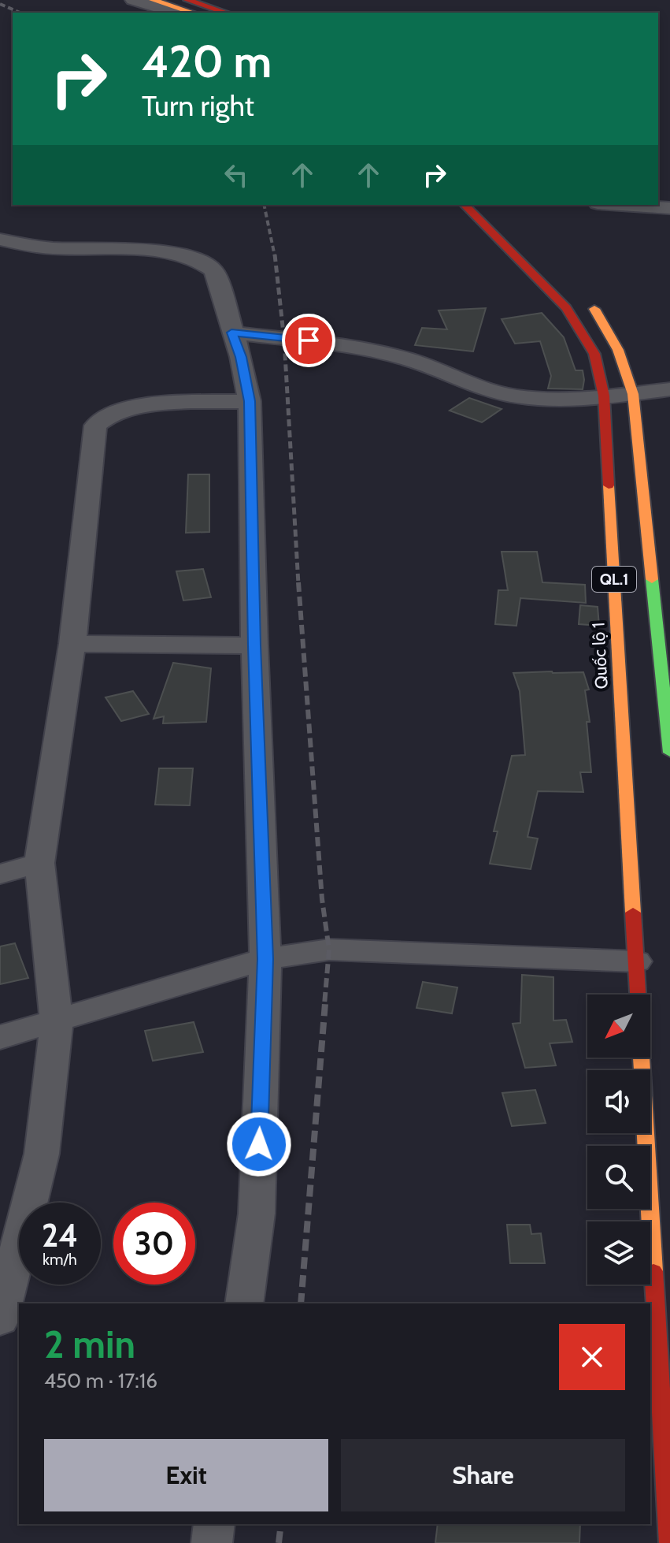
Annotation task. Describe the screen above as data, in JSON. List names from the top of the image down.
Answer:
{
  "streets": {
    "highway": ["QL.1", "Quốc lộ 1"]
  },
  "north": "bottom left",
  "page": {
    "turn": ["420 m", "Turn right"],
    "speed": "24 km/h",
    "limit": "30",
    "heading": ["2 min", "450 m · 17:16"],
    "buttons": ["Exit", "Share"]
  }
}
